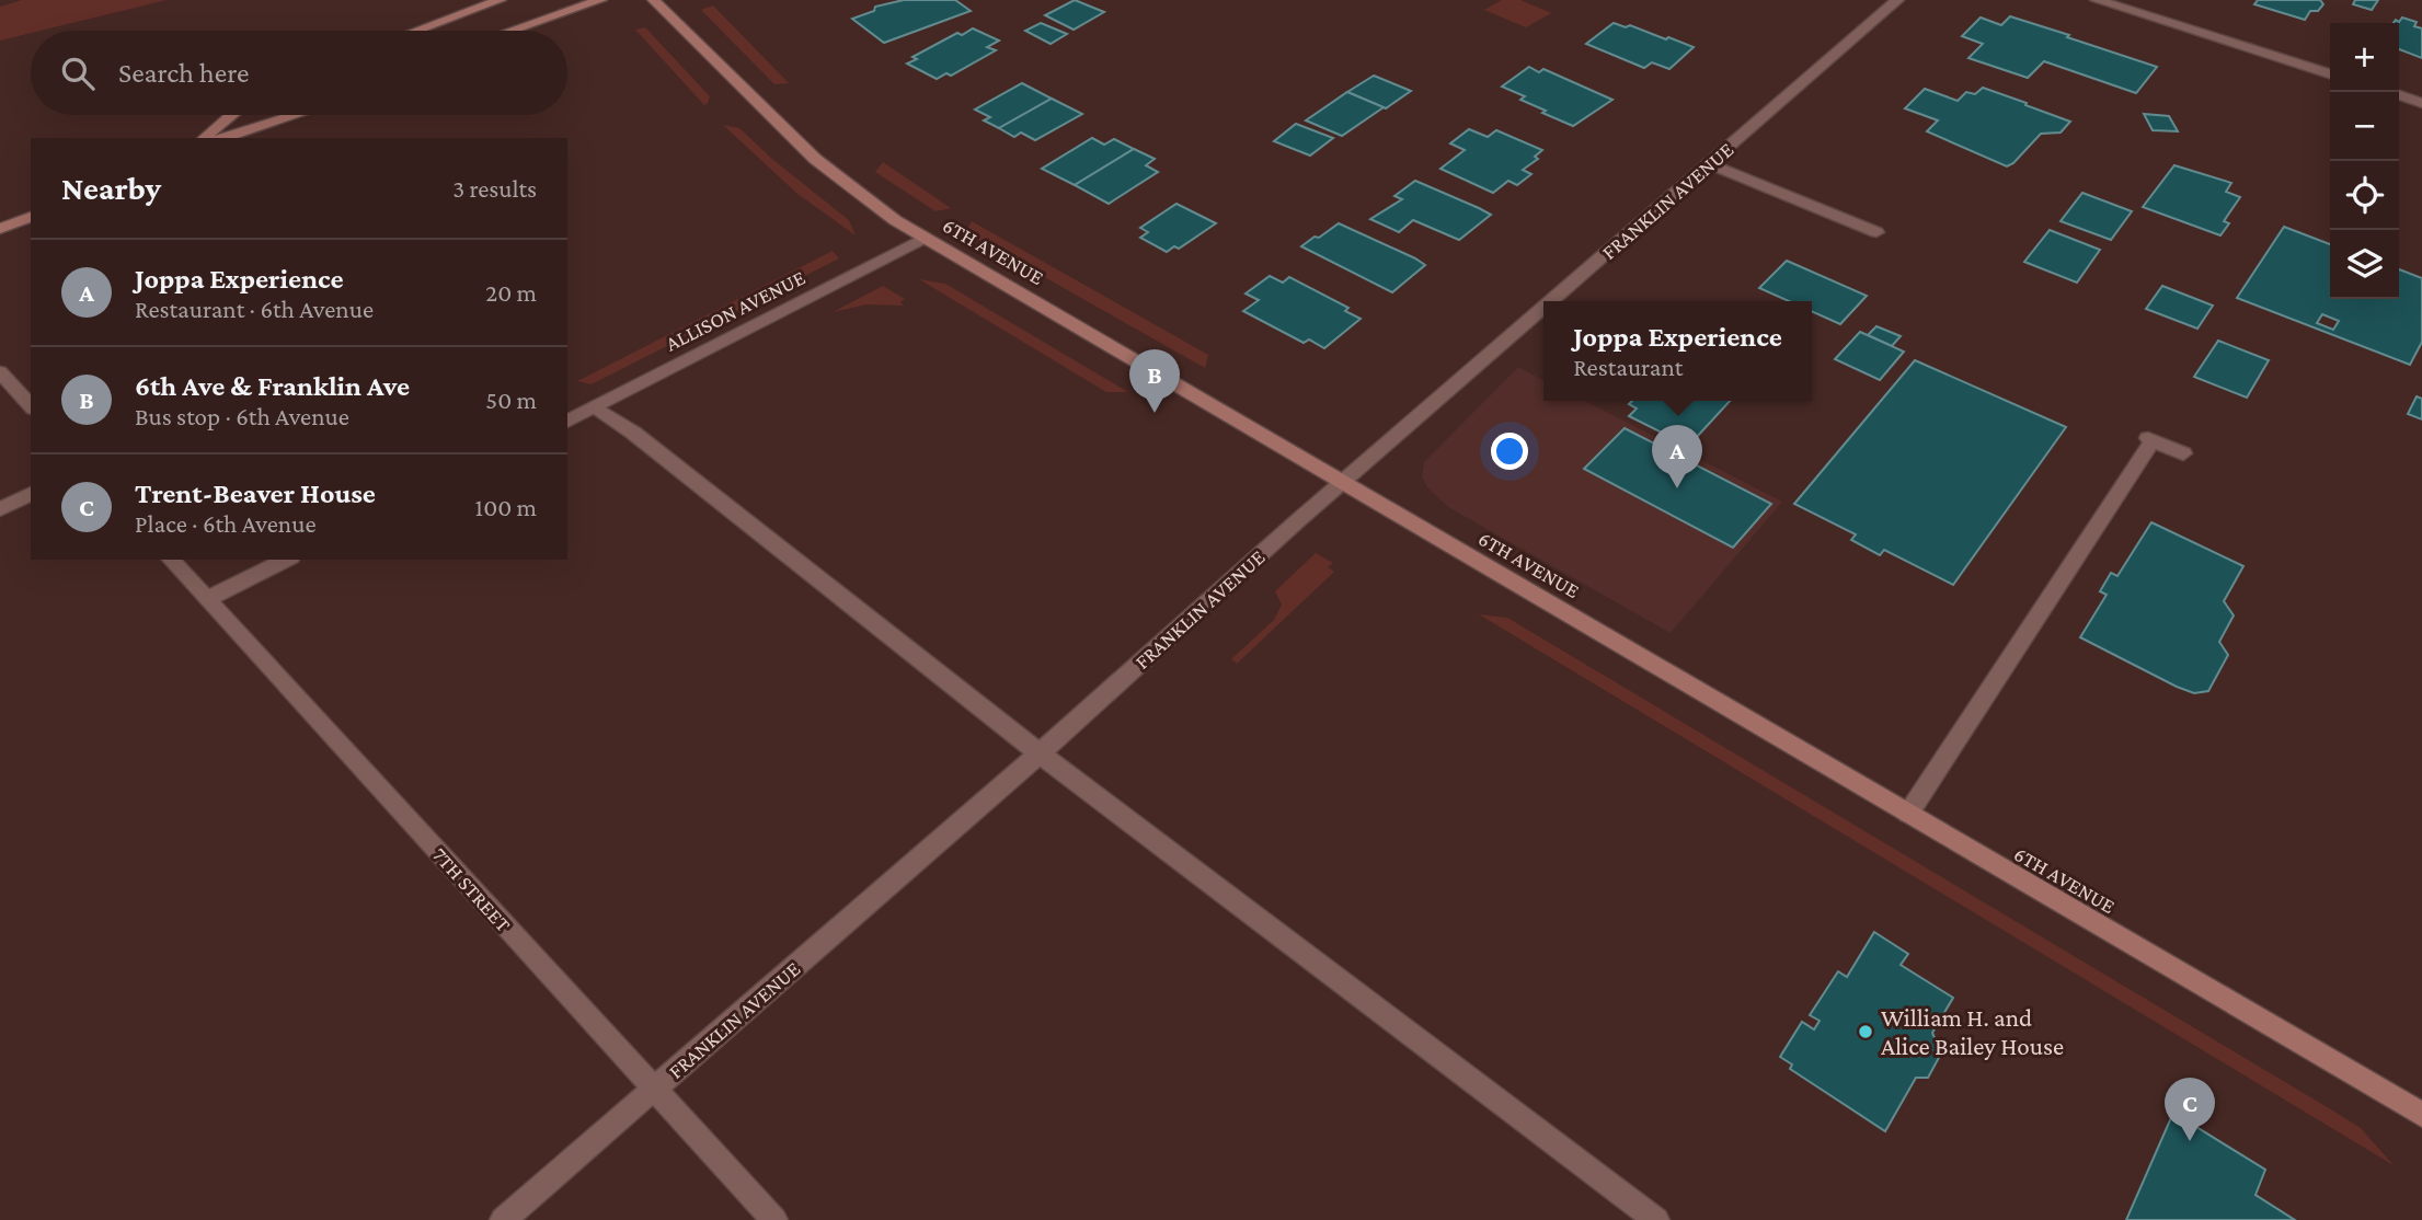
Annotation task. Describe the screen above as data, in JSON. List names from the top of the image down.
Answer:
{
  "streets": {
    "main road": ["6TH AVENUE"],
    "street": ["FRANKLIN AVENUE", "ALLISON AVENUE", "7TH STREET"]
  },
  "crossings": [
    ["FRANKLIN AVENUE", "6TH AVENUE"],
    ["FRANKLIN AVENUE", "7TH STREET"],
    ["6TH AVENUE", "ALLISON AVENUE"]
  ],
  "places": ["William H. and Alice Bailey House"],
  "page": {
    "map_buttons": ["+", "−"],
    "search": "Search here",
    "heading": ["Nearby", "3 results"],
    "list": [
      {
        "mark": "A",
        "name": "Joppa Experience",
        "note": "Restaurant · 6th Avenue",
        "value": "20 m"
      },
      {
        "mark": "B",
        "name": "6th Ave & Franklin Ave",
        "note": "Bus stop · 6th Avenue",
        "value": "50 m"
      },
      {
        "mark": "C",
        "name": "Trent-Beaver House",
        "note": "Place · 6th Avenue",
        "value": "100 m"
      }
    ],
    "popup": ["Joppa Experience", "Restaurant"],
    "pins": ["B", "A", "C"]
  }
}
